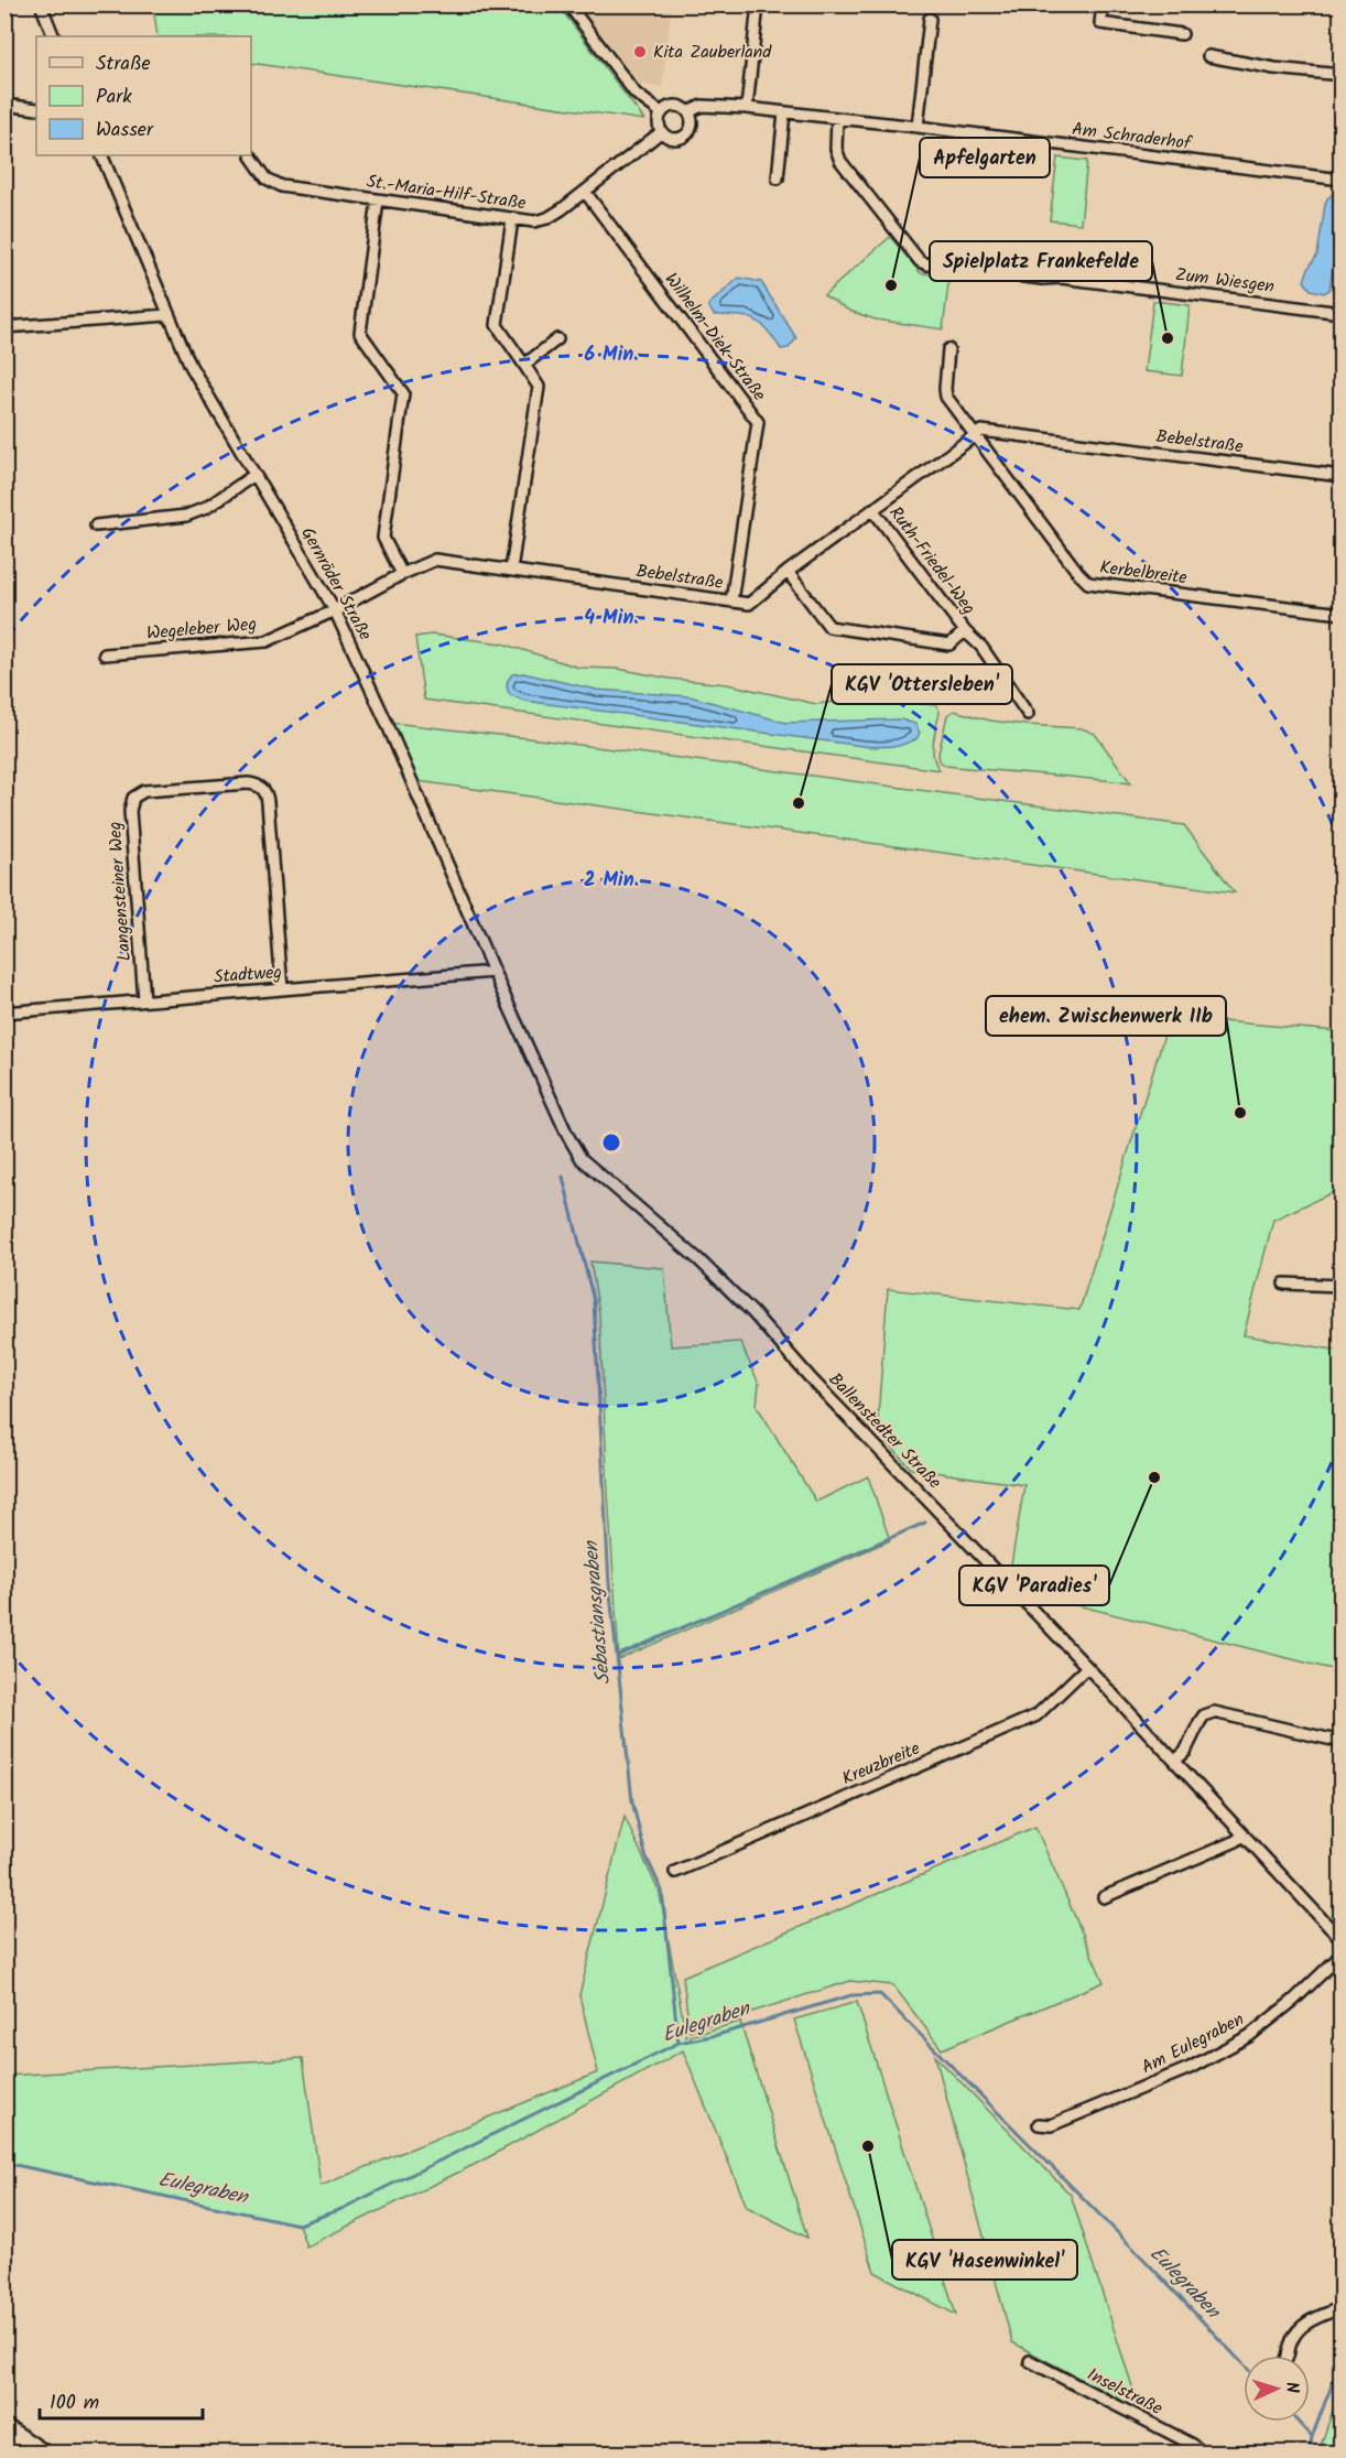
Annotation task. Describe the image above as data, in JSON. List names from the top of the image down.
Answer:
{
  "streets": {
    "street": [
      "Am Schraderhof",
      "St.-Maria-Hilf-Straße",
      "Zum Wiesgen",
      "Wilhelm-Diek-Straße",
      "Bebelstraße",
      "Ruth-Friedel-Weg",
      "Kerbelbreite",
      "Gernröder Straße",
      "Wegeleber Weg",
      "Langensteiner Weg",
      "Stadtweg",
      "Ballenstedter Straße",
      "Kreuzbreite",
      "Am Eulegraben",
      "Inselstraße"
    ]
  },
  "crossings": [
    ["Am Schraderhof", "St.-Maria-Hilf-Straße"],
    ["Am Schraderhof", "Zum Wiesgen"],
    ["St.-Maria-Hilf-Straße", "Wilhelm-Diek-Straße"],
    ["Wilhelm-Diek-Straße", "Bebelstraße"],
    ["Bebelstraße", "Ruth-Friedel-Weg"],
    ["Bebelstraße", "Kerbelbreite"],
    ["Bebelstraße", "Gernröder Straße"],
    ["Bebelstraße", "Wegeleber Weg"],
    ["Gernröder Straße", "Wegeleber Weg"],
    ["Gernröder Straße", "Stadtweg"],
    ["Gernröder Straße", "Ballenstedter Straße"],
    ["Langensteiner Weg", "Stadtweg"],
    ["Ballenstedter Straße", "Kreuzbreite"]
  ],
  "water": ["Sebastiansgraben", "Eulegraben"],
  "places": [
    "Kita Zauberland",
    "Apfelgarten",
    "Spielplatz Frankefelde",
    "KGV 'Ottersleben'",
    "ehem. Zwischenwerk IIb",
    "KGV 'Paradies'",
    "KGV 'Hasenwinkel'"
  ],
  "legend": ["Straße", "Park", "Wasser"],
  "scale_bar": "100 m",
  "north": "right",
  "rings": ["6 Min.", "4 Min.", "2 Min."]
}
